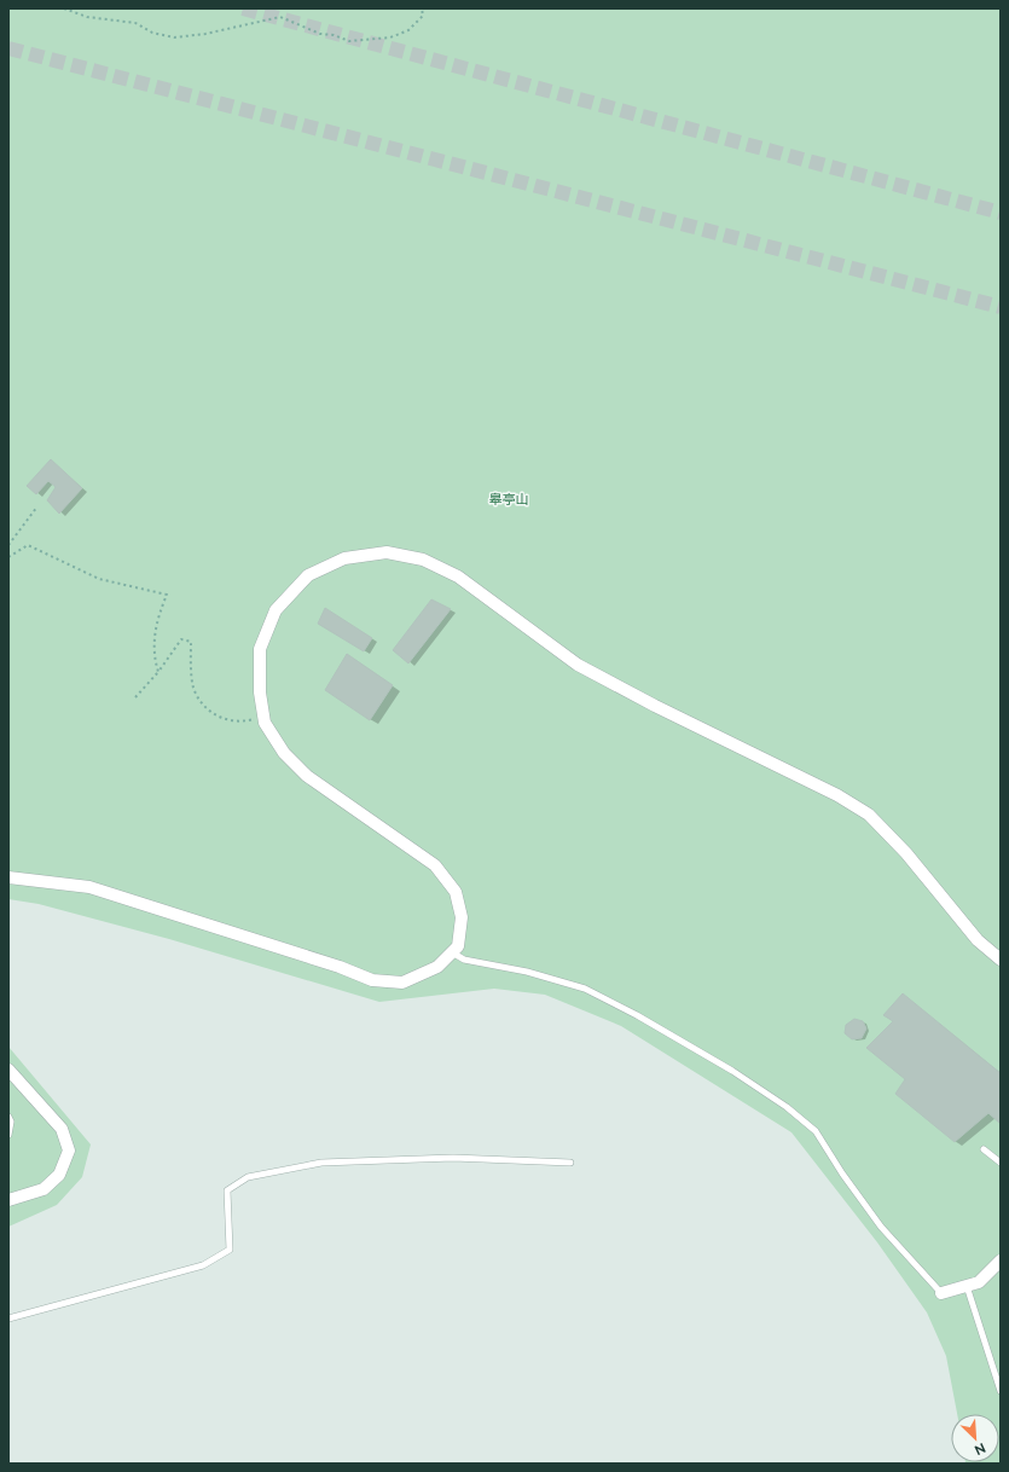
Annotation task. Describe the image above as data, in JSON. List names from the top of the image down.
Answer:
{
  "parks": ["皋亭山"],
  "north": "bottom right"
}
